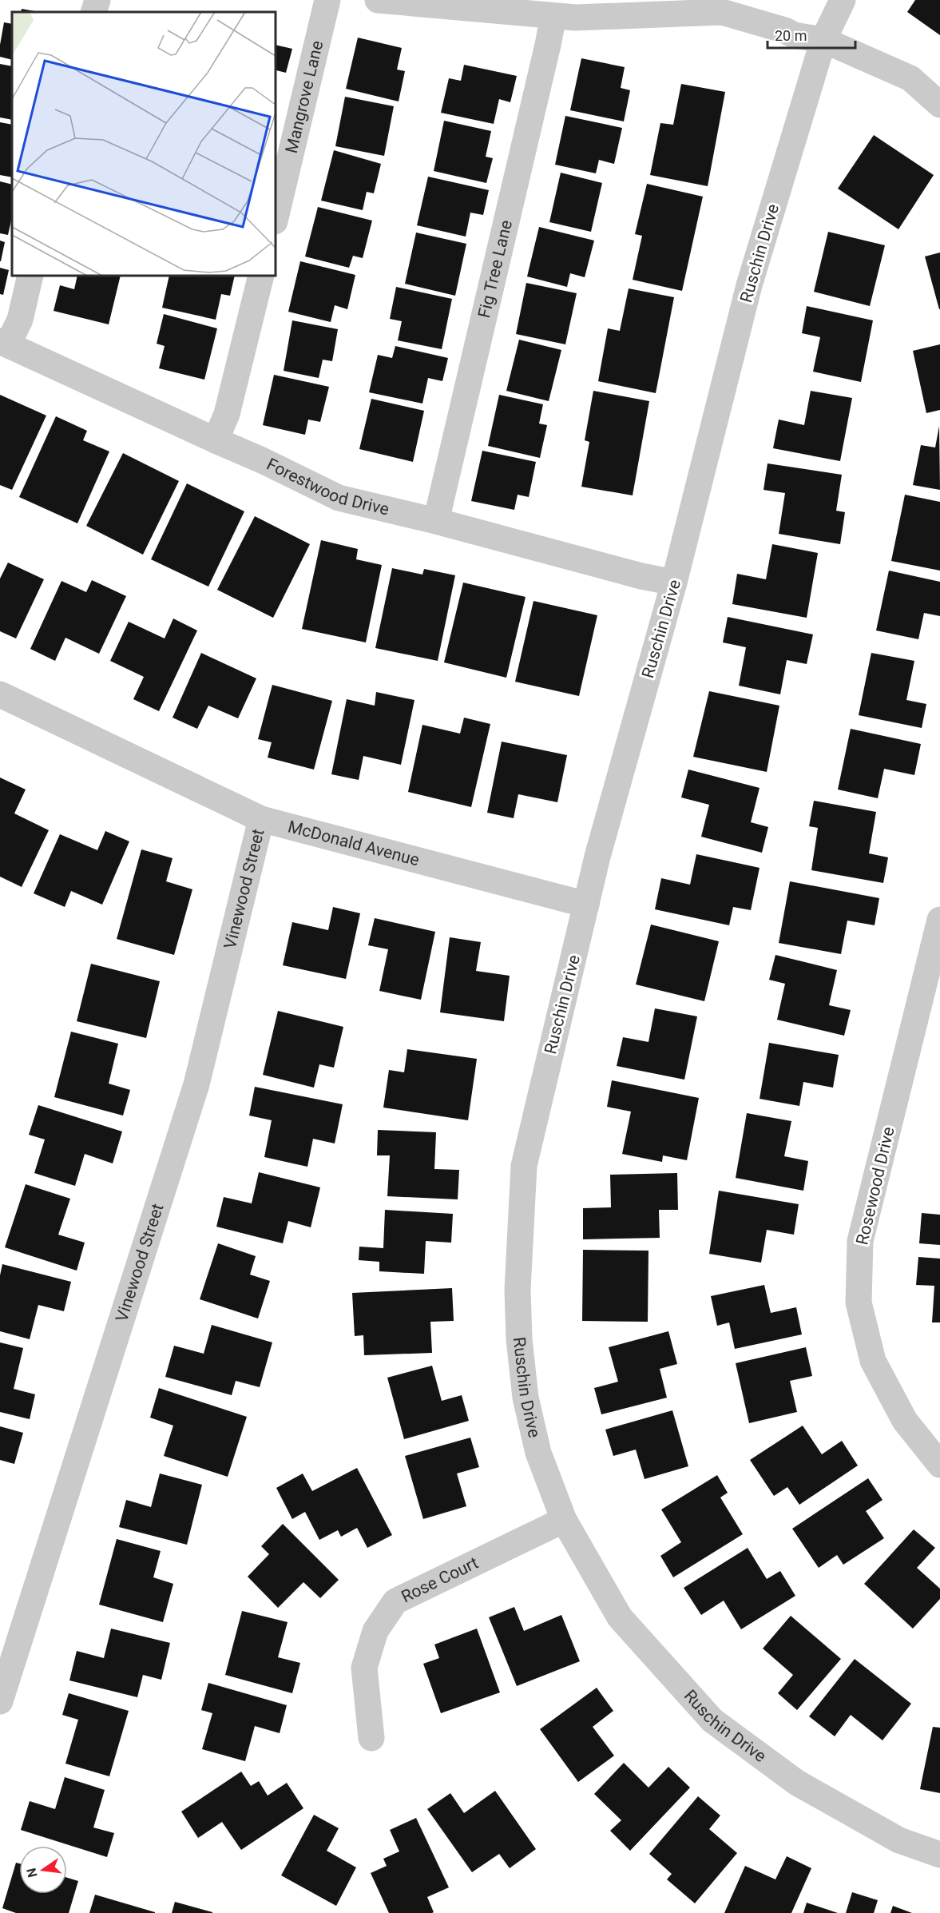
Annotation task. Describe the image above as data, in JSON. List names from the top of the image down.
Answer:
{
  "streets": {
    "street": [
      "Mangrove Lane",
      "Ruschin Drive",
      "Fig Tree Lane",
      "Forestwood Drive",
      "McDonald Avenue",
      "Vinewood Street",
      "Rosewood Drive",
      "Rose Court"
    ]
  },
  "crossings": [
    ["Ruschin Drive", "Forestwood Drive"],
    ["Ruschin Drive", "McDonald Avenue"],
    ["Ruschin Drive", "Rose Court"],
    ["Fig Tree Lane", "Forestwood Drive"],
    ["McDonald Avenue", "Vinewood Street"]
  ],
  "scale_bar": "20 m",
  "north": "left"
}
